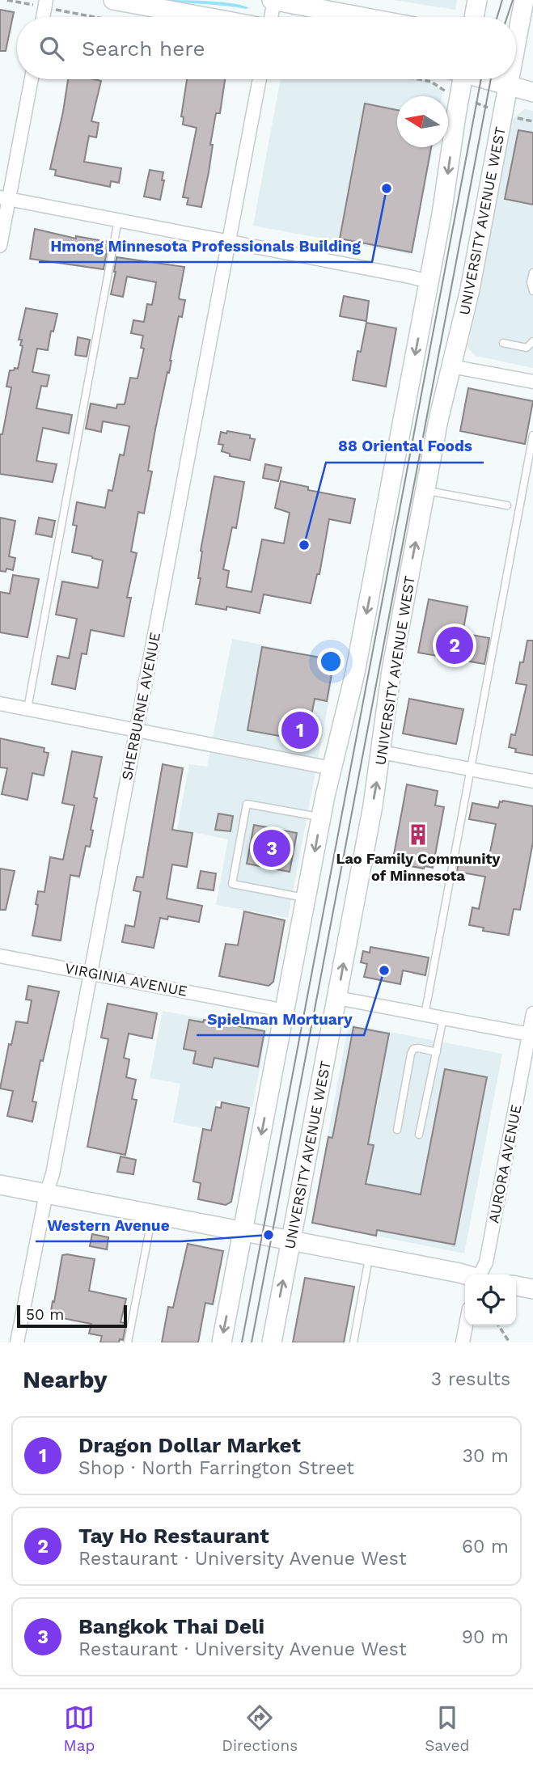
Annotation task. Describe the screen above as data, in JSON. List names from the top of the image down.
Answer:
{
  "streets": {
    "main road": ["UNIVERSITY AVENUE WEST"],
    "street": ["SHERBURNE AVENUE", "VIRGINIA AVENUE", "AURORA AVENUE"]
  },
  "crossings": [
    ["SHERBURNE AVENUE", "VIRGINIA AVENUE"]
  ],
  "places": {
    "other": [
      "Hmong Minnesota Professionals Building",
      "88 Oriental Foods",
      "Spielman Mortuary",
      "Western Avenue"
    ],
    "building": ["Lao Family Community of Minnesota"]
  },
  "scale_bar": "50 m",
  "north": "left",
  "page": {
    "search": "Search here",
    "pins": ["2", "1", "3"],
    "scale": "50 m",
    "heading": ["Nearby", "3 results"],
    "list": [
      {
        "mark": "1",
        "name": "Dragon Dollar Market",
        "note": "Shop · North Farrington Street",
        "value": "30 m"
      },
      {
        "mark": "2",
        "name": "Tay Ho Restaurant",
        "note": "Restaurant · University Avenue West",
        "value": "60 m"
      },
      {
        "mark": "3",
        "name": "Bangkok Thai Deli",
        "note": "Restaurant · University Avenue West",
        "value": "90 m"
      }
    ],
    "nav": ["Map", "Directions", "Saved"]
  }
}
